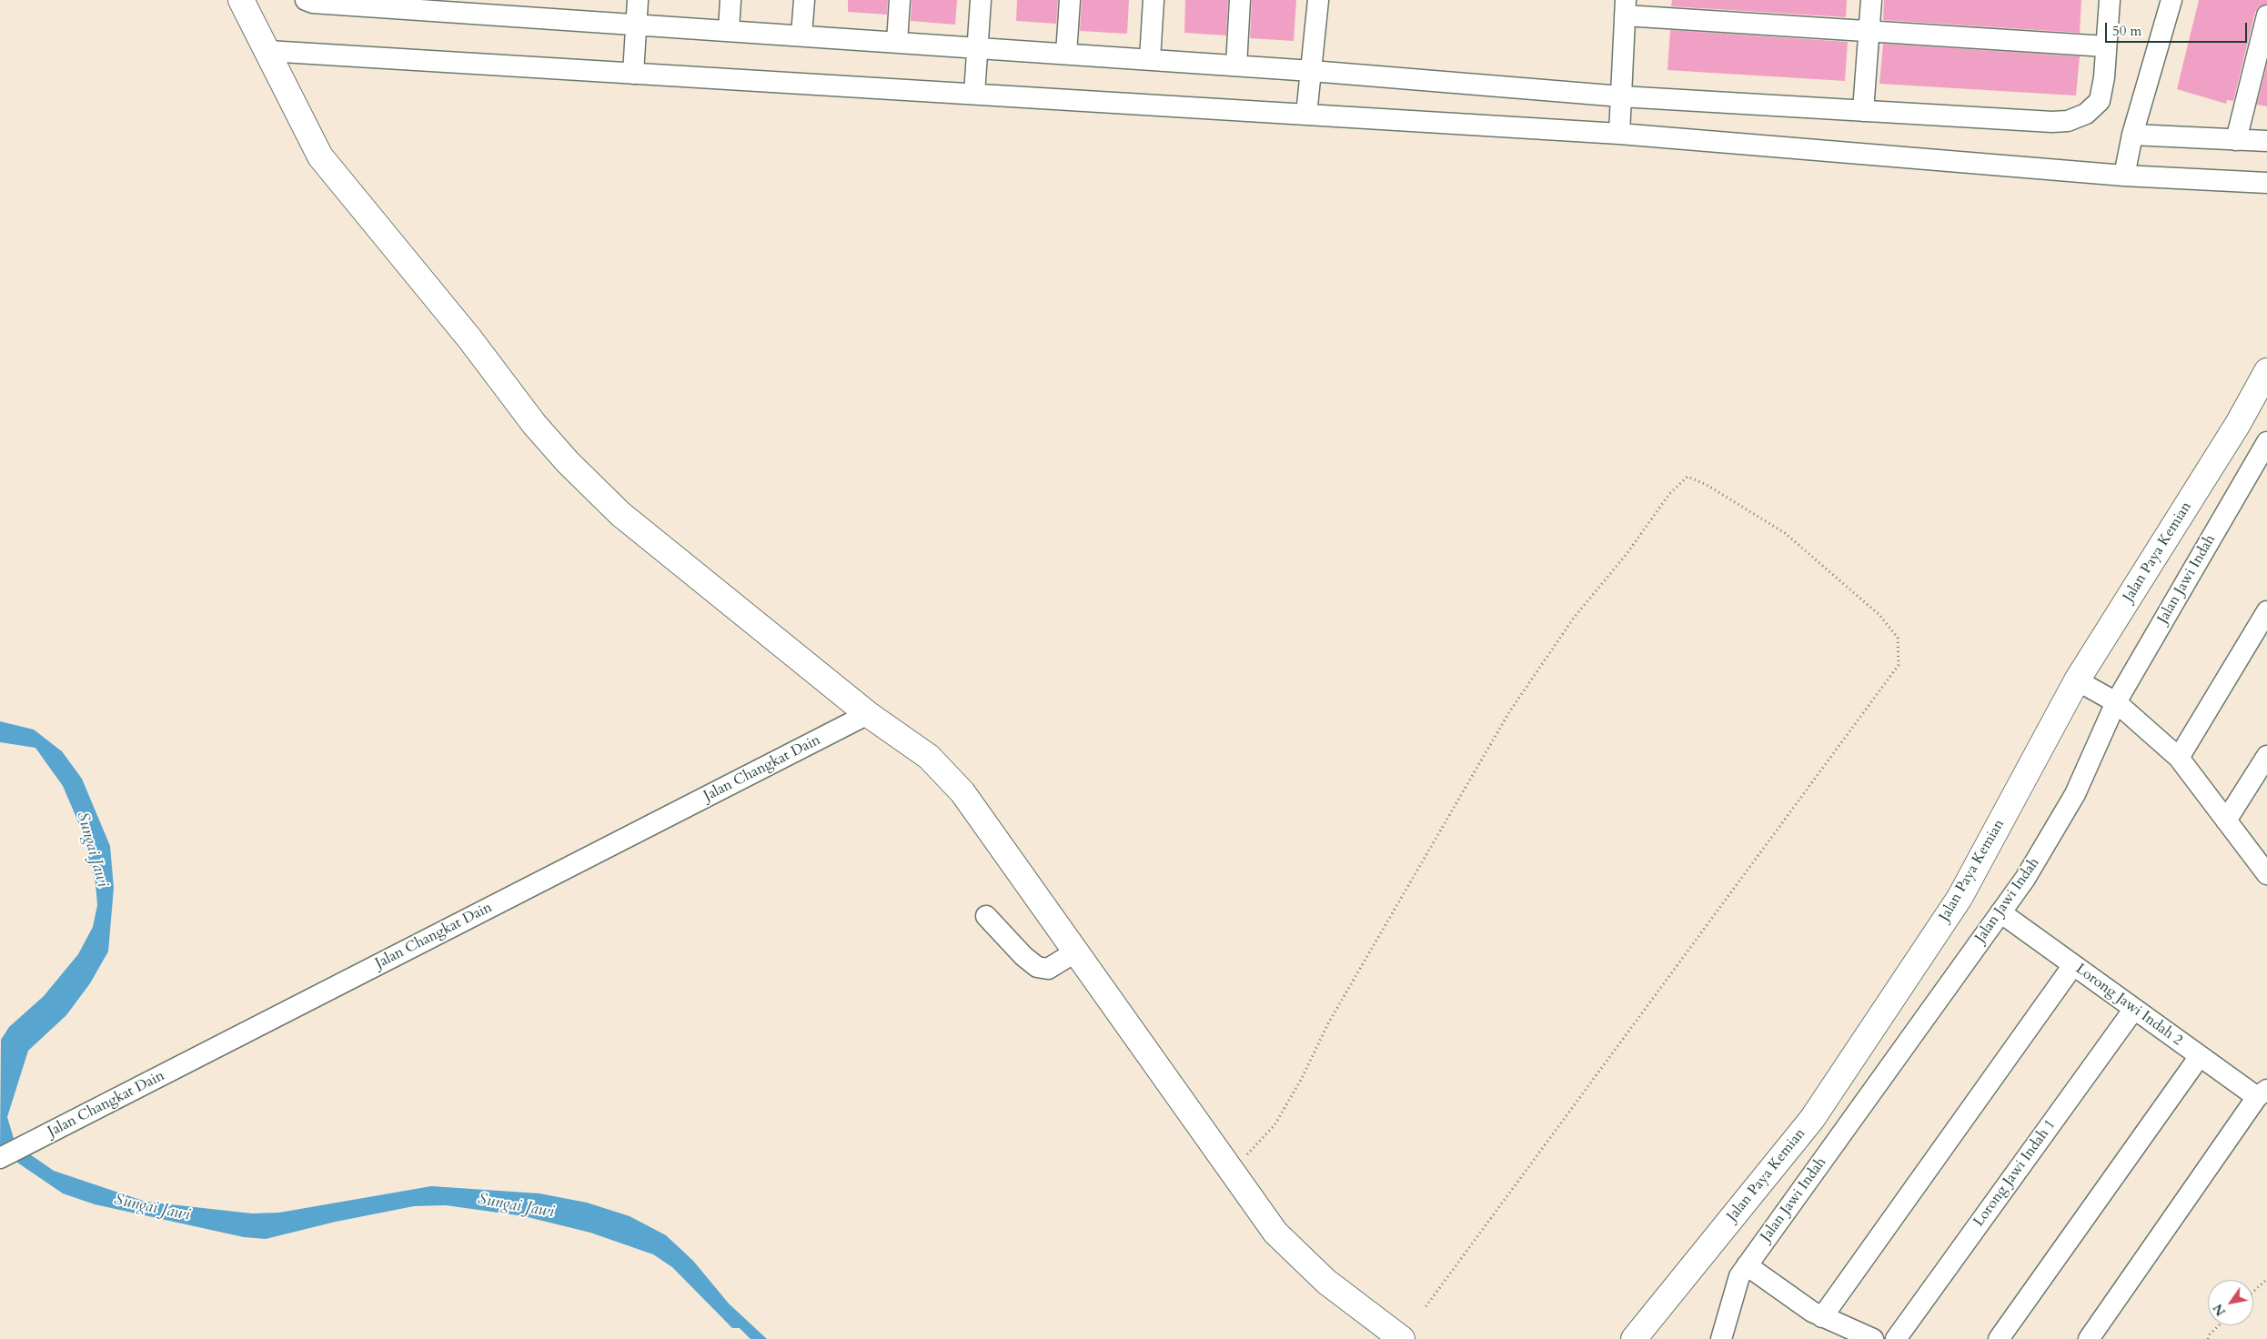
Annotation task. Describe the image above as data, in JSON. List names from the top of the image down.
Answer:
{
  "streets": {
    "main road": ["Jalan Paya Kemian"],
    "street": [
      "Jalan Jawi Indah",
      "Jalan Changkat Dain",
      "Lorong Jawi Indah 2",
      "Lorong Jawi Indah 1"
    ]
  },
  "crossings": [
    ["Jalan Jawi Indah", "Lorong Jawi Indah 2"],
    ["Lorong Jawi Indah 2", "Lorong Jawi Indah 1"]
  ],
  "water": ["Sungai Jawi"],
  "scale_bar": "50 m",
  "north": "bottom left"
}
